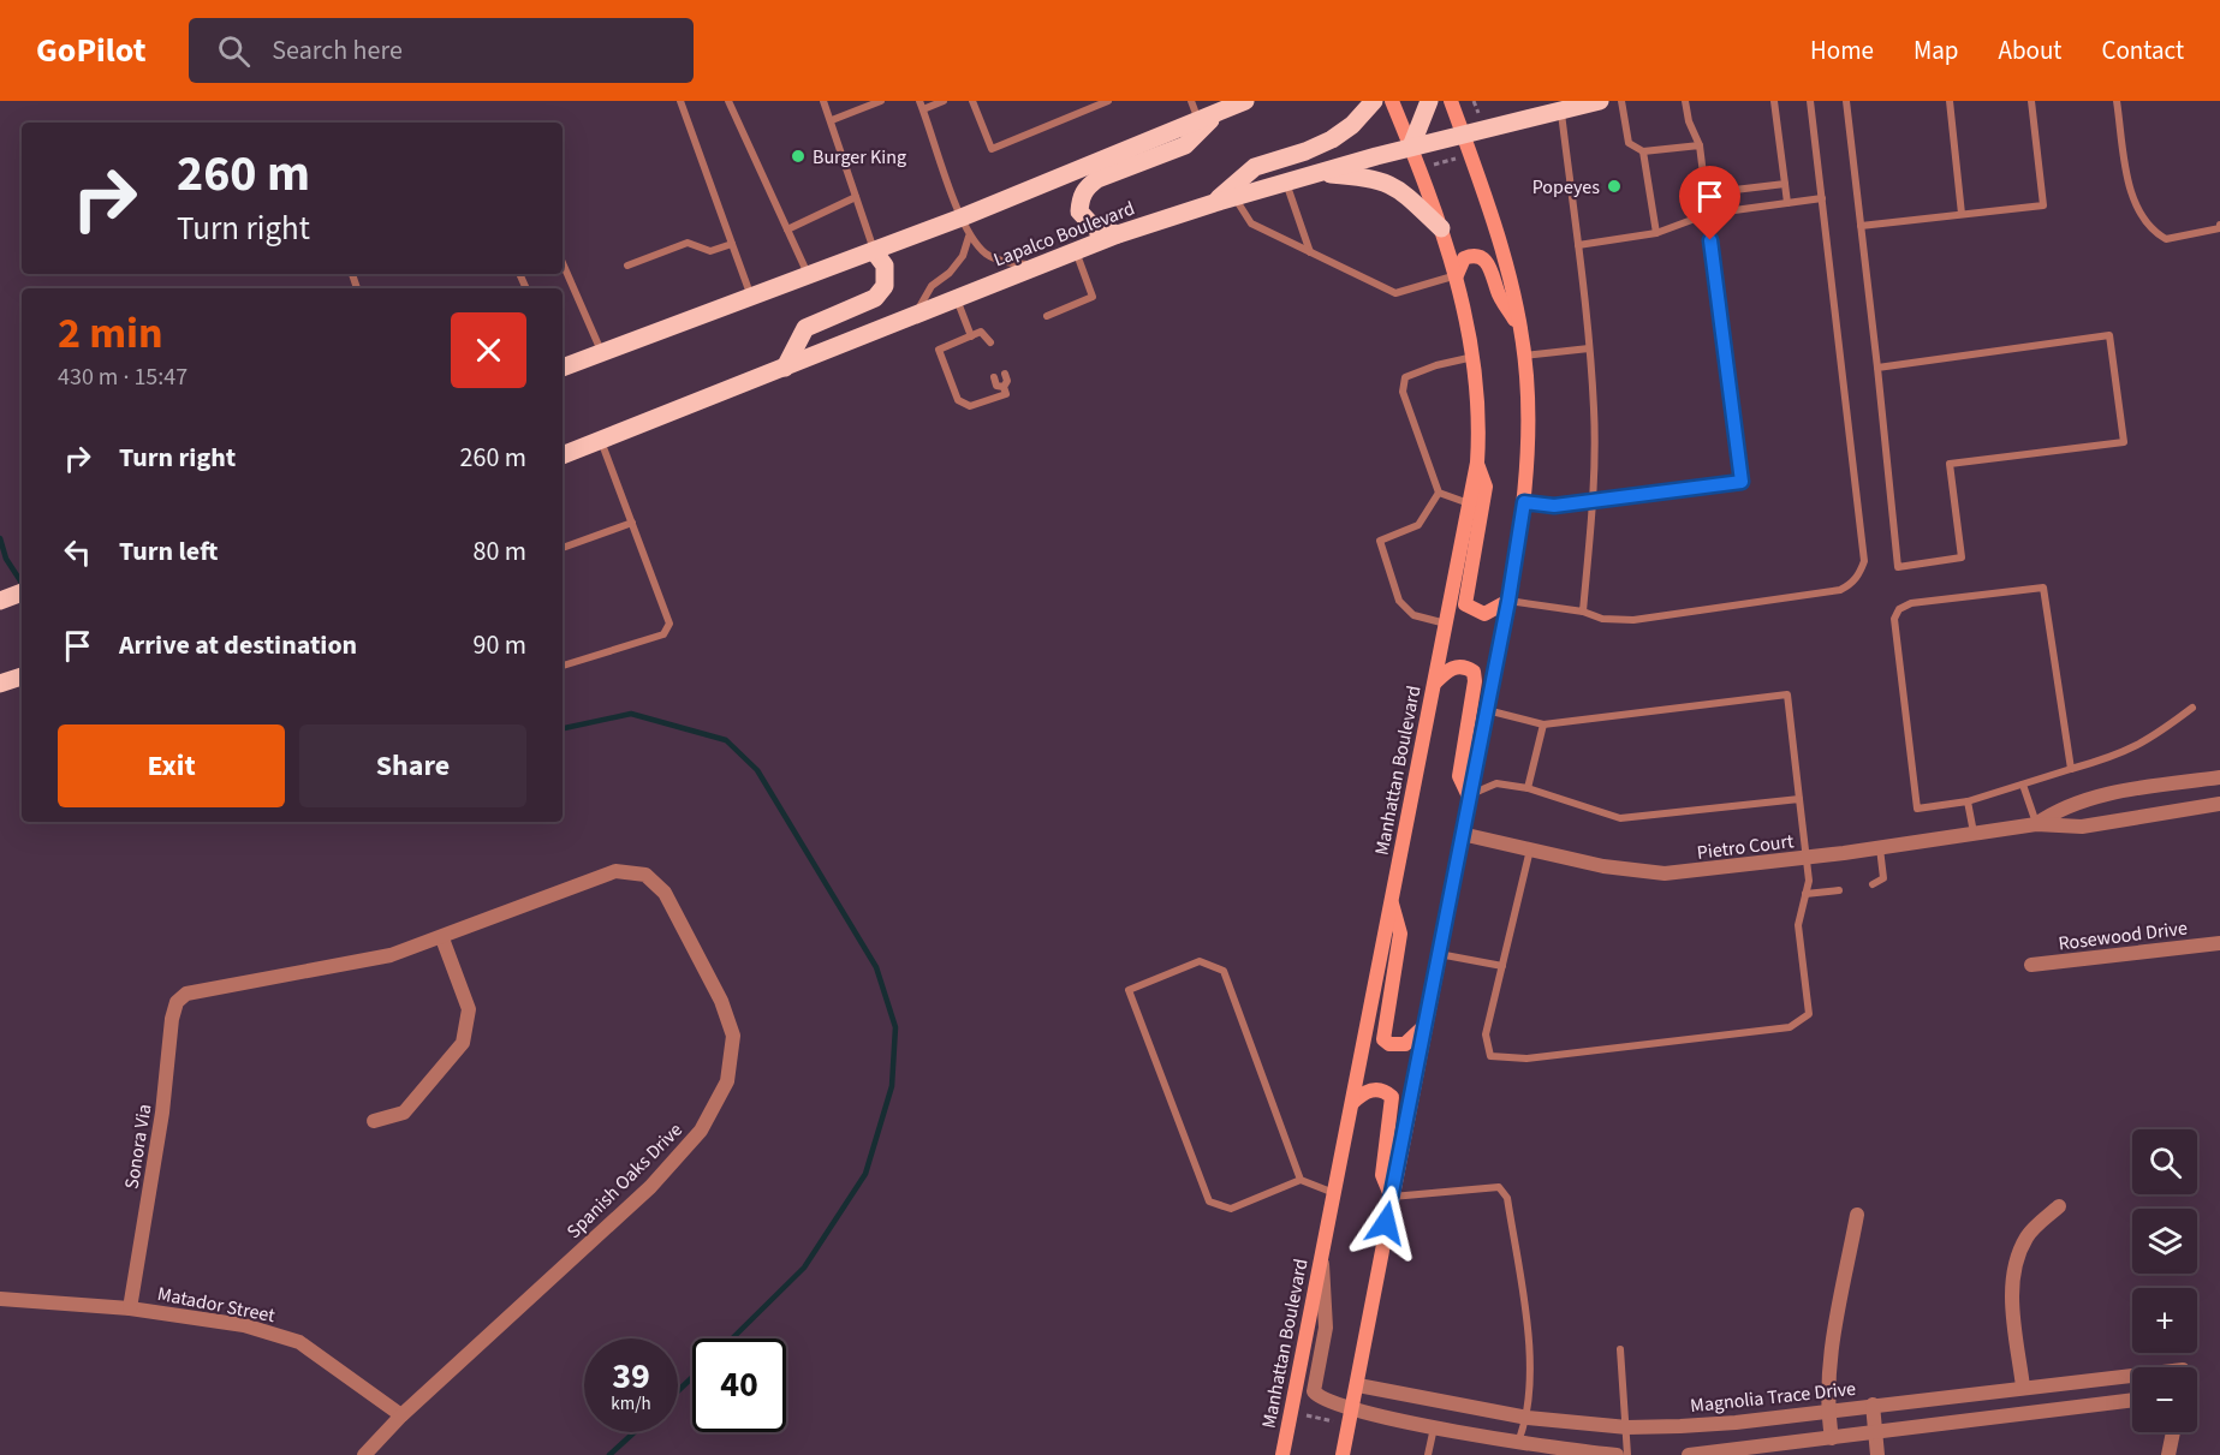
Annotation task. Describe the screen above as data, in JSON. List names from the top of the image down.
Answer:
{
  "streets": {
    "main road": ["Lapalco Boulevard"],
    "street": [
      "Manhattan Boulevard",
      "Pietro Court",
      "Rosewood Drive",
      "Sonora Via",
      "Spanish Oaks Drive",
      "Matador Street",
      "Magnolia Trace Drive"
    ]
  },
  "crossings": [
    ["Lapalco Boulevard", "Manhattan Boulevard"],
    ["Sonora Via", "Spanish Oaks Drive"],
    ["Sonora Via", "Matador Street"],
    ["Spanish Oaks Drive", "Matador Street"]
  ],
  "places": ["Burger King", "Popeyes"],
  "page": {
    "header": "GoPilot",
    "search": "Search here",
    "nav": [
      "Home",
      "Map",
      "About",
      "Contact"
    ],
    "turn": ["260 m", "Turn right"],
    "heading": ["2 min", "430 m · 15:47"],
    "list": [
      {
        "name": "Turn right",
        "value": "260 m"
      },
      {
        "name": "Turn left",
        "value": "80 m"
      },
      {
        "name": "Arrive at destination",
        "value": "90 m"
      }
    ],
    "buttons": ["Exit", "Share"],
    "map_buttons": ["+", "−"],
    "speed": "39 km/h",
    "limit": "40"
  }
}
